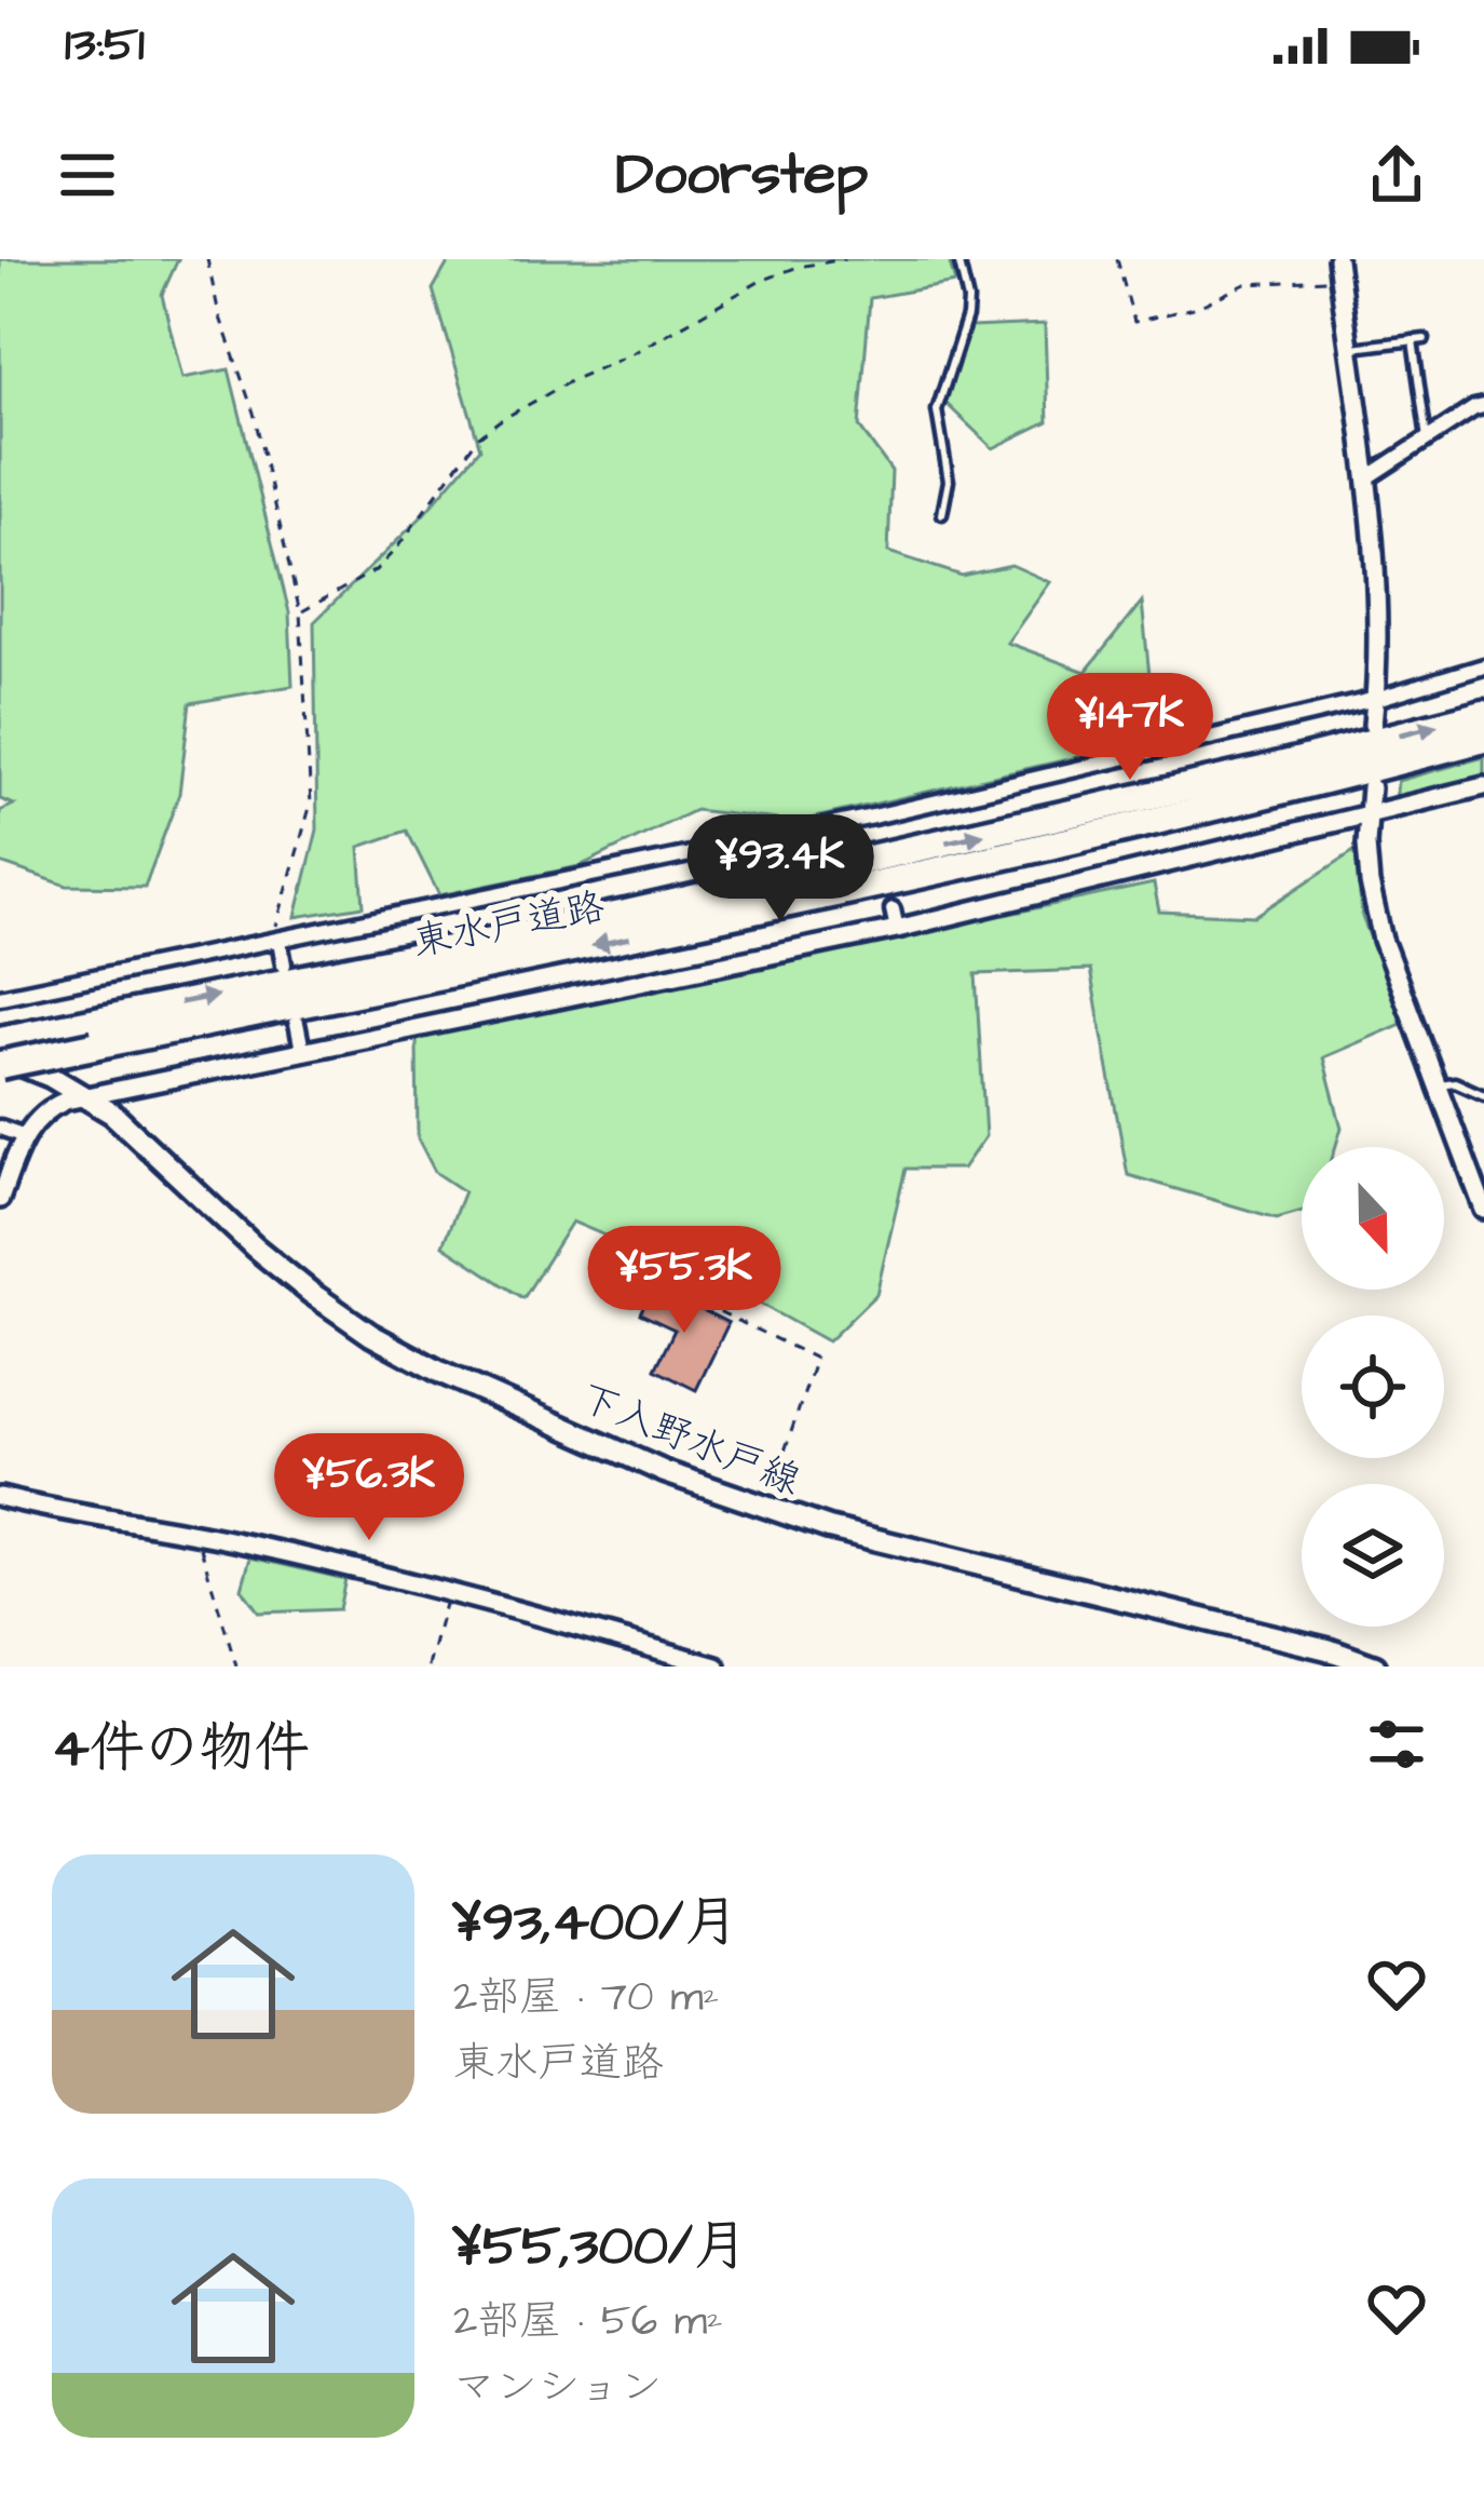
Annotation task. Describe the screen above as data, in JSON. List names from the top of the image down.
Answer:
{
  "streets": {
    "highway": ["東水戸道路"],
    "main road": ["下入野水戸線"]
  },
  "crossings": [
    ["東水戸道路", "下入野水戸線"]
  ],
  "north": "bottom",
  "page": {
    "status": "13:51",
    "header": "Doorstep",
    "price": [
      "¥147K",
      "¥93.4K",
      "¥55.3K",
      "¥56.3K"
    ],
    "heading": "4件の物件",
    "list": [
      {
        "name": "¥93,400/月",
        "note": "2部屋 · 70 m² · 東水戸道路"
      },
      {
        "name": "¥55,300/月",
        "note": "2部屋 · 56 m² · マンション"
      }
    ]
  }
}
